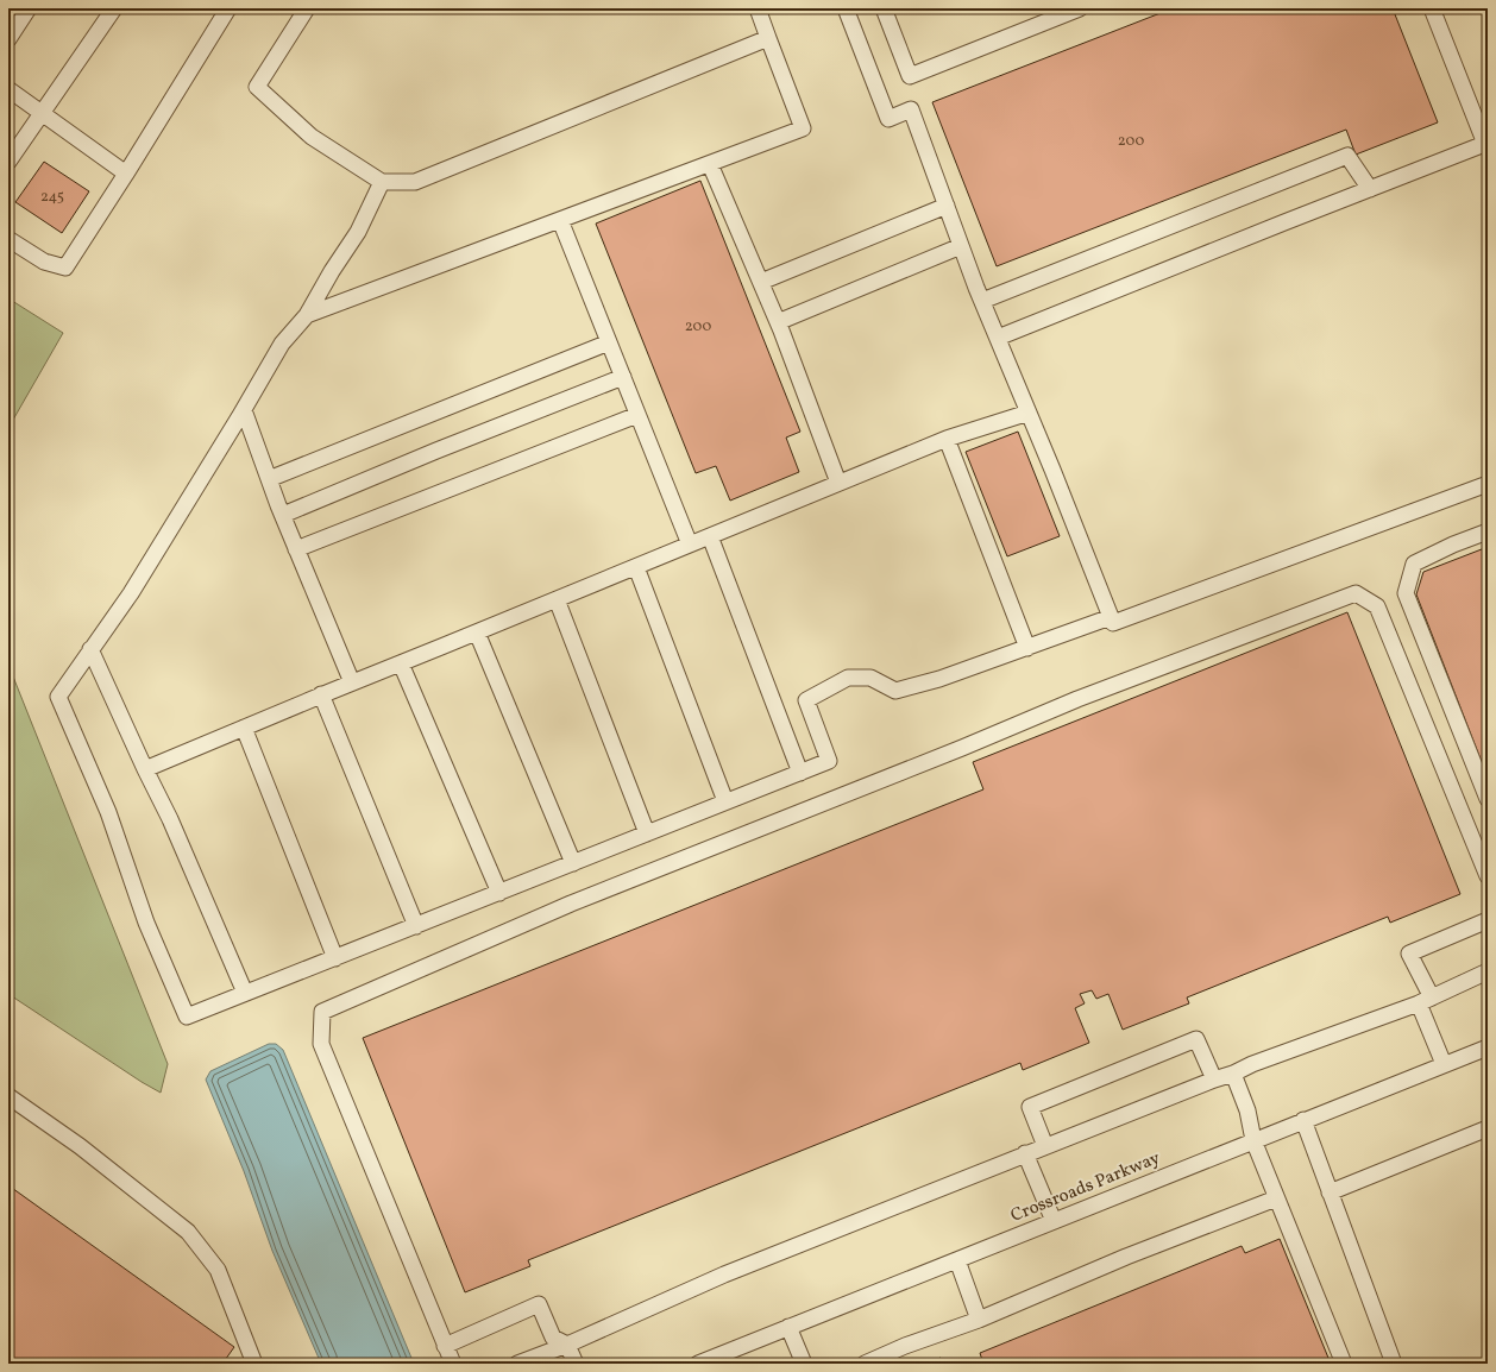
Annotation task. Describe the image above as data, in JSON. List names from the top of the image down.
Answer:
{
  "streets": {
    "street": ["Crossroads Parkway"]
  },
  "house_numbers": ["200", "245", "200"]
}
